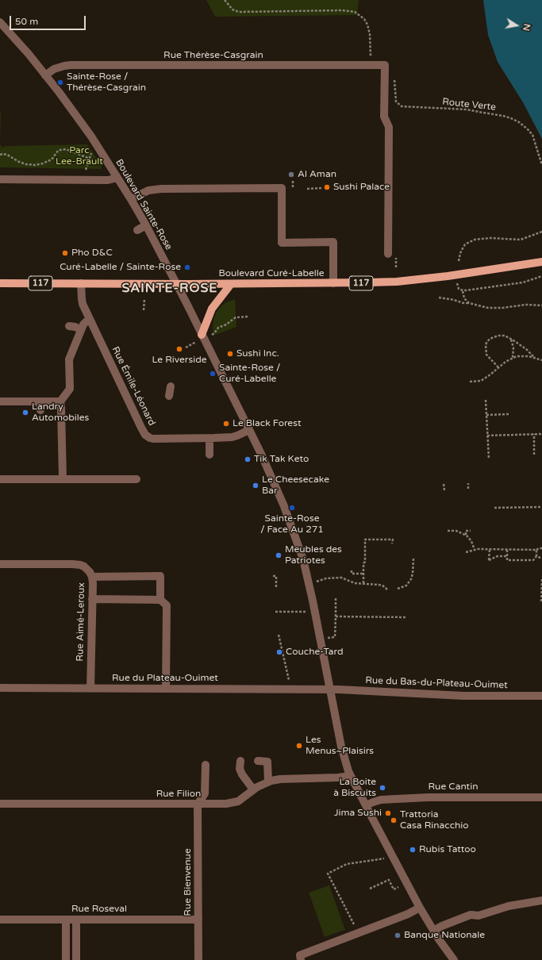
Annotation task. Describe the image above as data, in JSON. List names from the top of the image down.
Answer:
{
  "streets": {
    "main road": ["Boulevard Curé-Labelle", "117"],
    "street": [
      "Rue Thérèse-Casgrain",
      "Boulevard Sainte-Rose",
      "Rue Émile-Léonard",
      "Rue Aimé-Leroux",
      "Rue du Plateau-Ouimet",
      "Rue du Bas-du-Plateau-Ouimet",
      "Rue Cantin",
      "Rue Filion",
      "Rue Bienvenue",
      "Rue Roseval"
    ],
    "path": ["Route Verte"]
  },
  "crossings": [
    ["Rue Thérèse-Casgrain", "Boulevard Sainte-Rose"],
    ["Boulevard Sainte-Rose", "Boulevard Curé-Labelle"],
    ["Boulevard Sainte-Rose", "Rue Émile-Léonard"],
    ["Boulevard Sainte-Rose", "Rue du Plateau-Ouimet"],
    ["Boulevard Sainte-Rose", "Rue du Bas-du-Plateau-Ouimet"],
    ["Boulevard Sainte-Rose", "Rue Cantin"],
    ["Boulevard Sainte-Rose", "Rue Filion"],
    ["Boulevard Curé-Labelle", "Rue Émile-Léonard"],
    ["Rue Aimé-Leroux", "Rue du Plateau-Ouimet"],
    ["Rue du Plateau-Ouimet", "Rue du Bas-du-Plateau-Ouimet"],
    ["Rue Filion", "Rue Bienvenue"],
    ["Rue Bienvenue", "Rue Roseval"]
  ],
  "districts": ["SAINTE-ROSE"],
  "parks": ["Parc Lee-Brault"],
  "places": [
    "Sainte-Rose / Thérèse-Casgrain",
    "Al Aman",
    "Sushi Palace",
    "Pho D&C",
    "Curé-Labelle / Sainte-Rose",
    "Le Riverside",
    "Sushi Inc.",
    "Sainte-Rose / Curé-Labelle",
    "Landry Automobiles",
    "Le Black Forest",
    "Tik Tak Keto",
    "Le Cheesecake Bar",
    "Sainte-Rose / Face Au 271",
    "Meubles des Patriotes",
    "Couche-Tard",
    "Les Menus~Plaisirs",
    "La Boite à Biscuits",
    "Jima Sushi",
    "Trattoria Casa Rinacchio",
    "Rubis Tattoo",
    "Banque Nationale"
  ],
  "scale_bar": "50 m",
  "north": "right"
}
